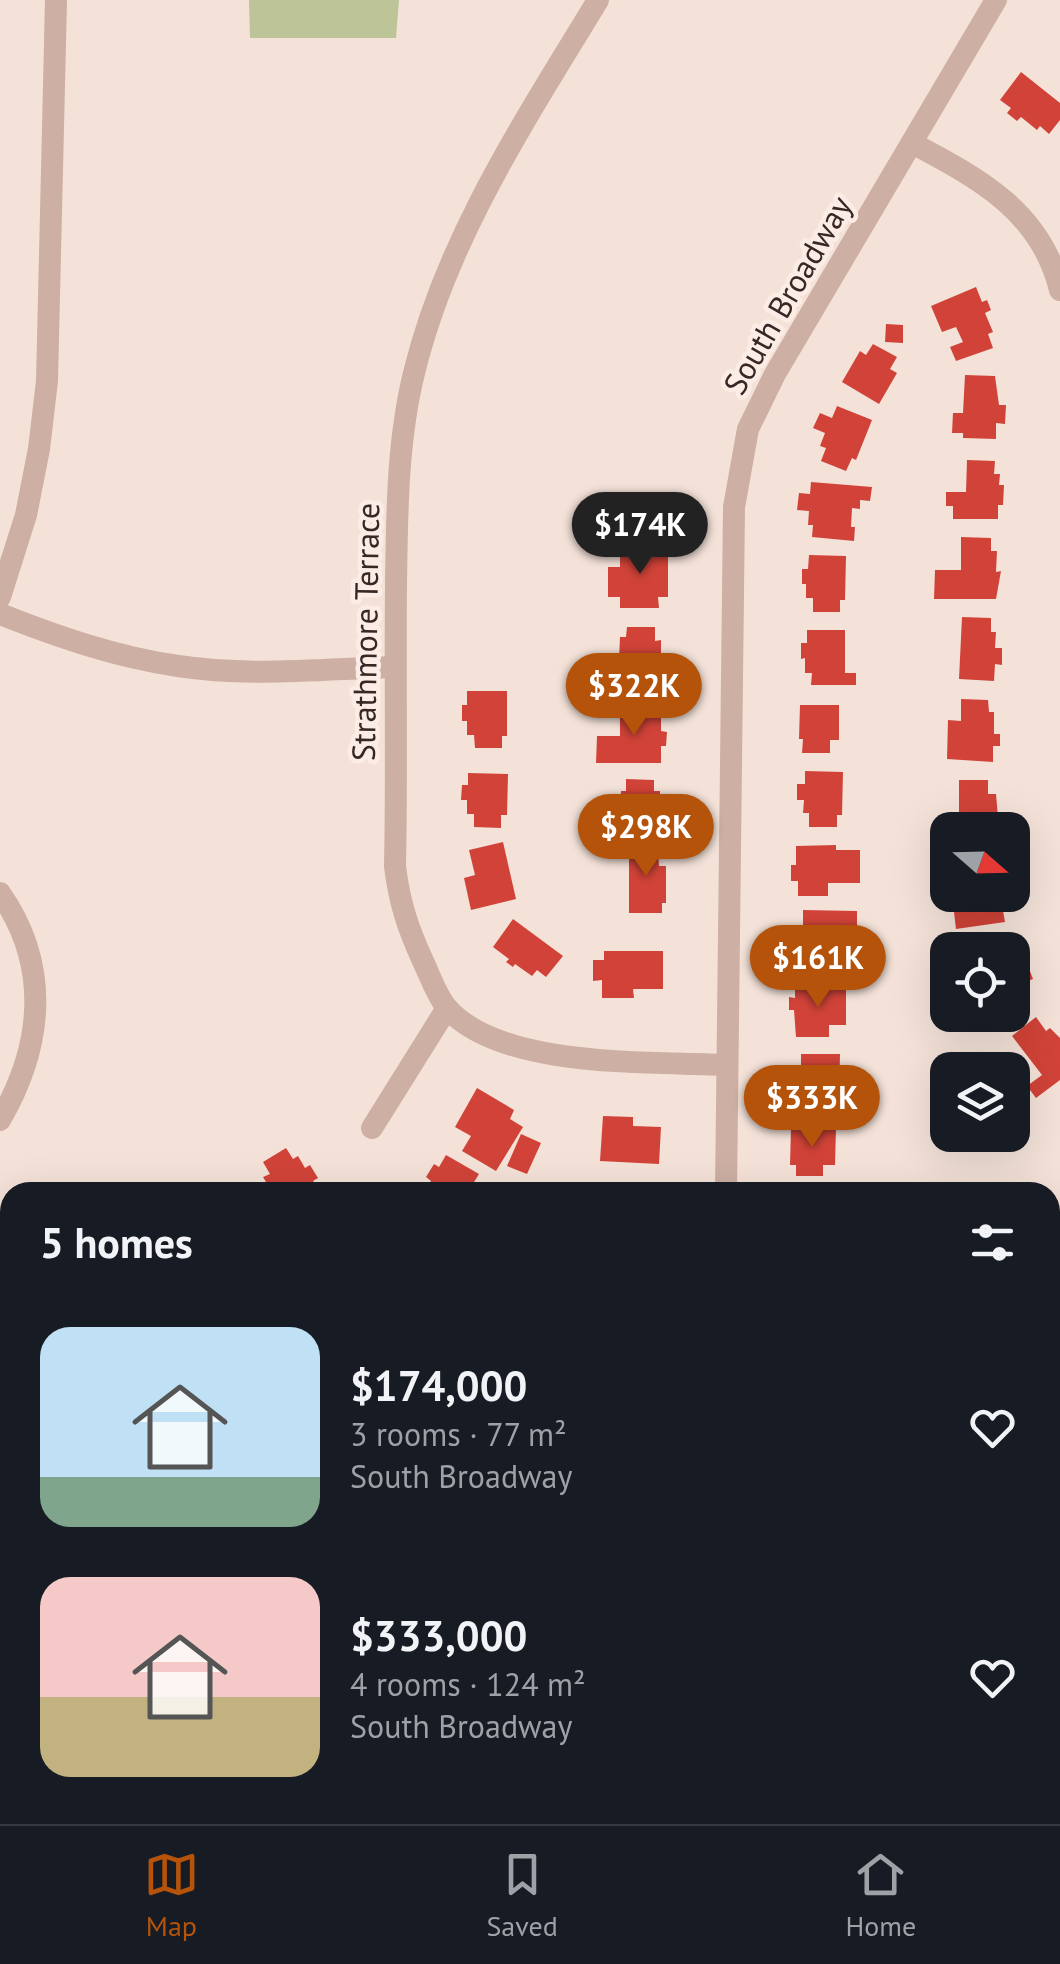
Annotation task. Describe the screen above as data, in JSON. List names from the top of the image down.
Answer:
{
  "streets": {
    "street": ["South Broadway", "Strathmore Terrace"]
  },
  "crossings": [
    ["South Broadway", "Strathmore Terrace"]
  ],
  "north": "right",
  "page": {
    "price": [
      "$174K",
      "$322K",
      "$298K",
      "$161K",
      "$333K"
    ],
    "heading": "5 homes",
    "list": [
      {
        "name": "$174,000",
        "note": "3 rooms · 77 m² · South Broadway"
      },
      {
        "name": "$333,000",
        "note": "4 rooms · 124 m² · South Broadway"
      }
    ],
    "tabs": ["Map", "Saved", "Home"]
  }
}
